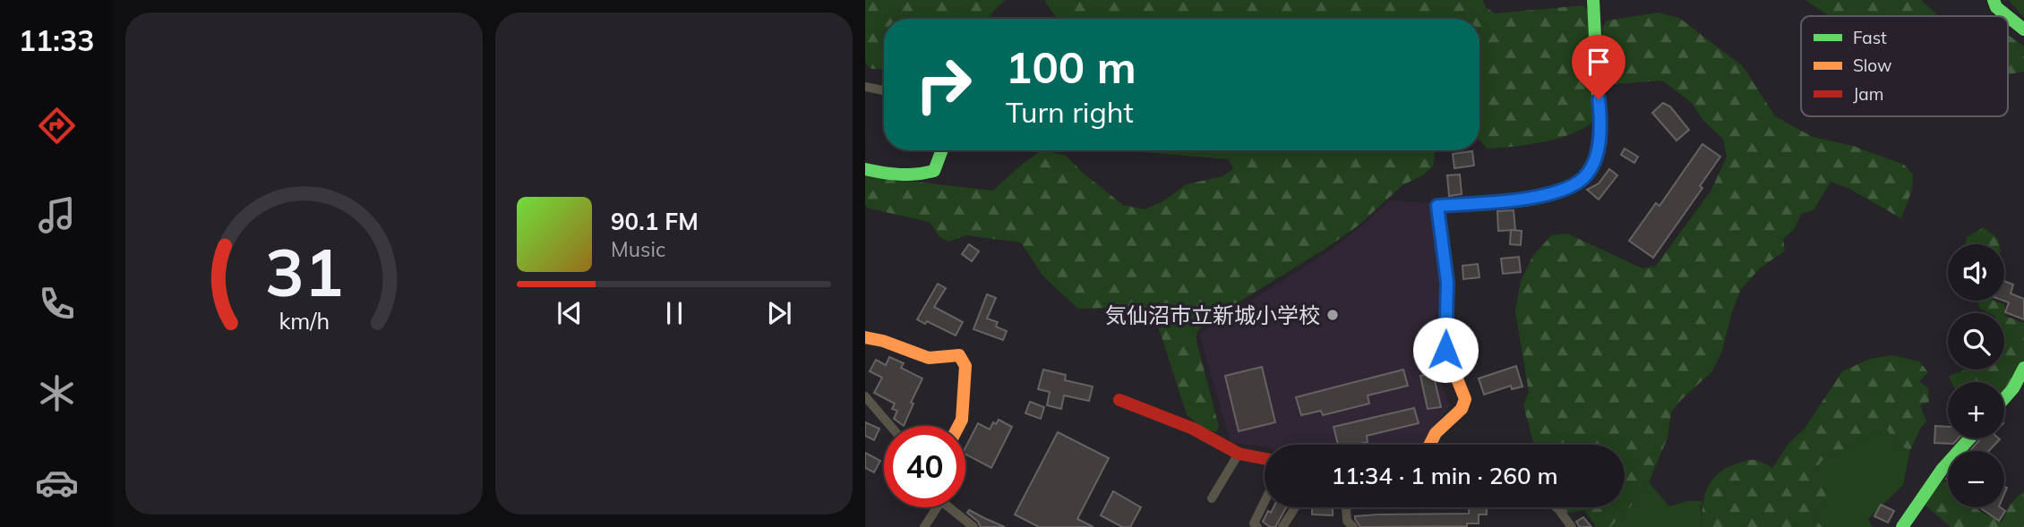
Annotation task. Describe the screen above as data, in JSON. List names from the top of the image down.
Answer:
{
  "places": ["気仙沼市立新城小学校"],
  "legend": ["Fast", "Slow", "Jam"],
  "page": {
    "tabs": "11:33",
    "turn": ["100 m", "Turn right"],
    "song": ["90.1 FM", "Music"],
    "map_buttons": ["+", "−"],
    "limit": "40",
    "trip": "11:34 · 1 min · 260 m",
    "gauge": ["31", "km/h"]
  }
}
